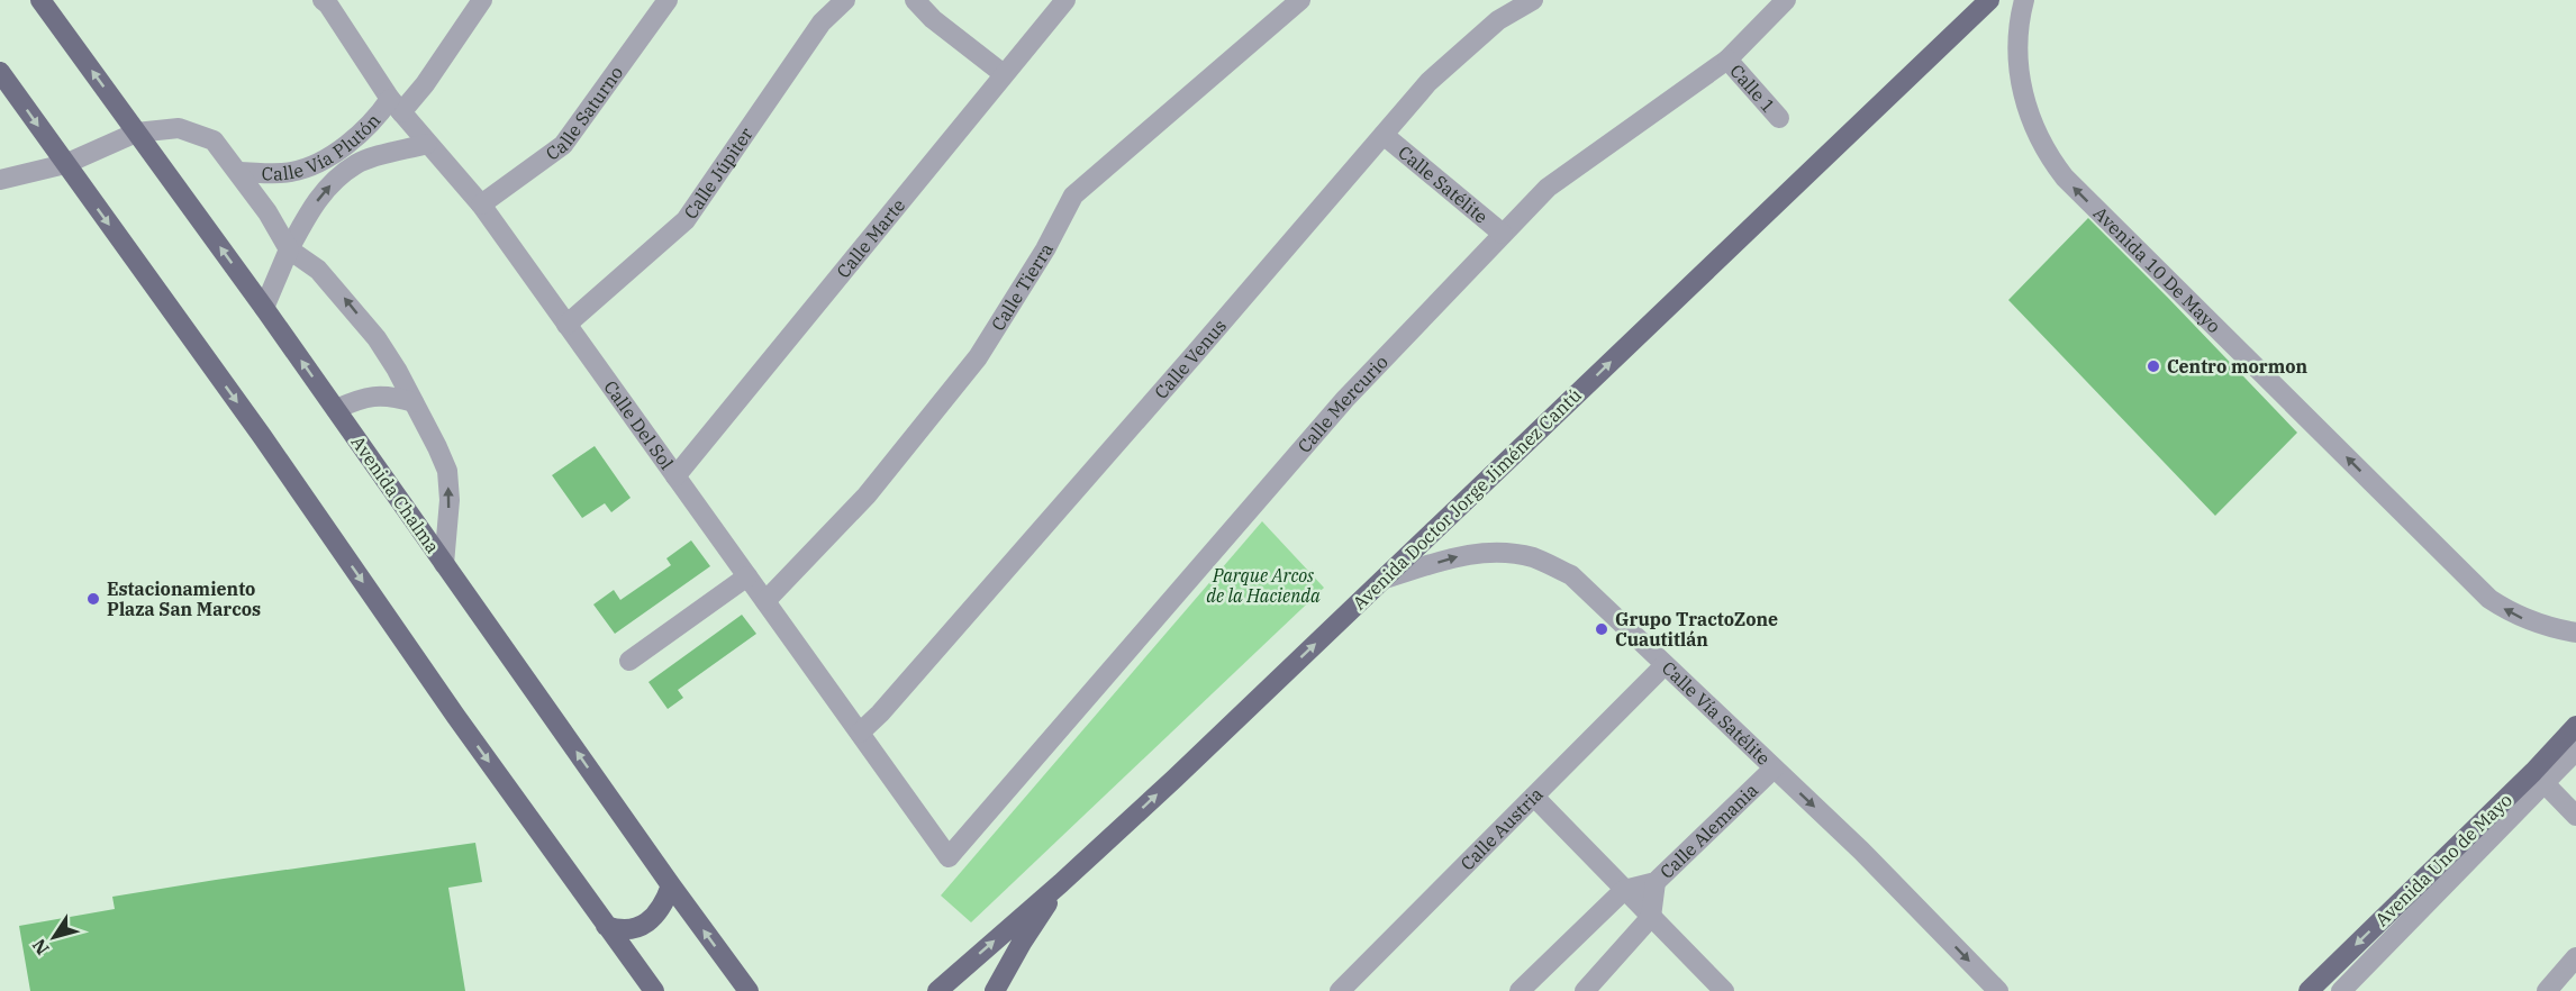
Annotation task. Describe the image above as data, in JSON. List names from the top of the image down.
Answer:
{
  "streets": {
    "main road": ["Avenida Chalma", "Avenida Doctor Jorge Jiménez Cantú", "Avenida Uno de Mayo"],
    "street": [
      "Calle 1",
      "Calle Saturno",
      "Calle Vía Plutón",
      "Calle Júpiter",
      "Calle Satélite",
      "Calle Marte",
      "Avenida 10 De Mayo",
      "Calle Tierra",
      "Calle Venus",
      "Calle Mercurio",
      "Calle Del Sol",
      "Calle Vía Satélite",
      "Calle Austria",
      "Calle Alemania"
    ]
  },
  "crossings": [
    ["Calle 1", "Calle Mercurio"],
    ["Calle Saturno", "Calle Del Sol"],
    ["Calle Vía Plutón", "Calle Del Sol"],
    ["Calle Vía Plutón", "Avenida Chalma"],
    ["Calle Júpiter", "Calle Del Sol"],
    ["Calle Satélite", "Calle Venus"],
    ["Calle Satélite", "Calle Mercurio"],
    ["Calle Marte", "Calle Del Sol"],
    ["Calle Tierra", "Calle Del Sol"],
    ["Calle Venus", "Calle Del Sol"],
    ["Calle Mercurio", "Calle Del Sol"],
    ["Avenida Doctor Jorge Jiménez Cantú", "Calle Vía Satélite"],
    ["Calle Vía Satélite", "Calle Austria"],
    ["Calle Vía Satélite", "Calle Alemania"]
  ],
  "one_way": [
    "Avenida 10 De Mayo",
    "Avenida Doctor Jorge Jiménez Cantú",
    "Calle Vía Satélite",
    "Avenida Uno de Mayo"
  ],
  "parks": ["Parque Arcos de la Hacienda"],
  "places": ["Centro mormon", "Estacionamiento Plaza San Marcos", "Grupo TractoZone Cuautitlán"],
  "north": "bottom left"
}
